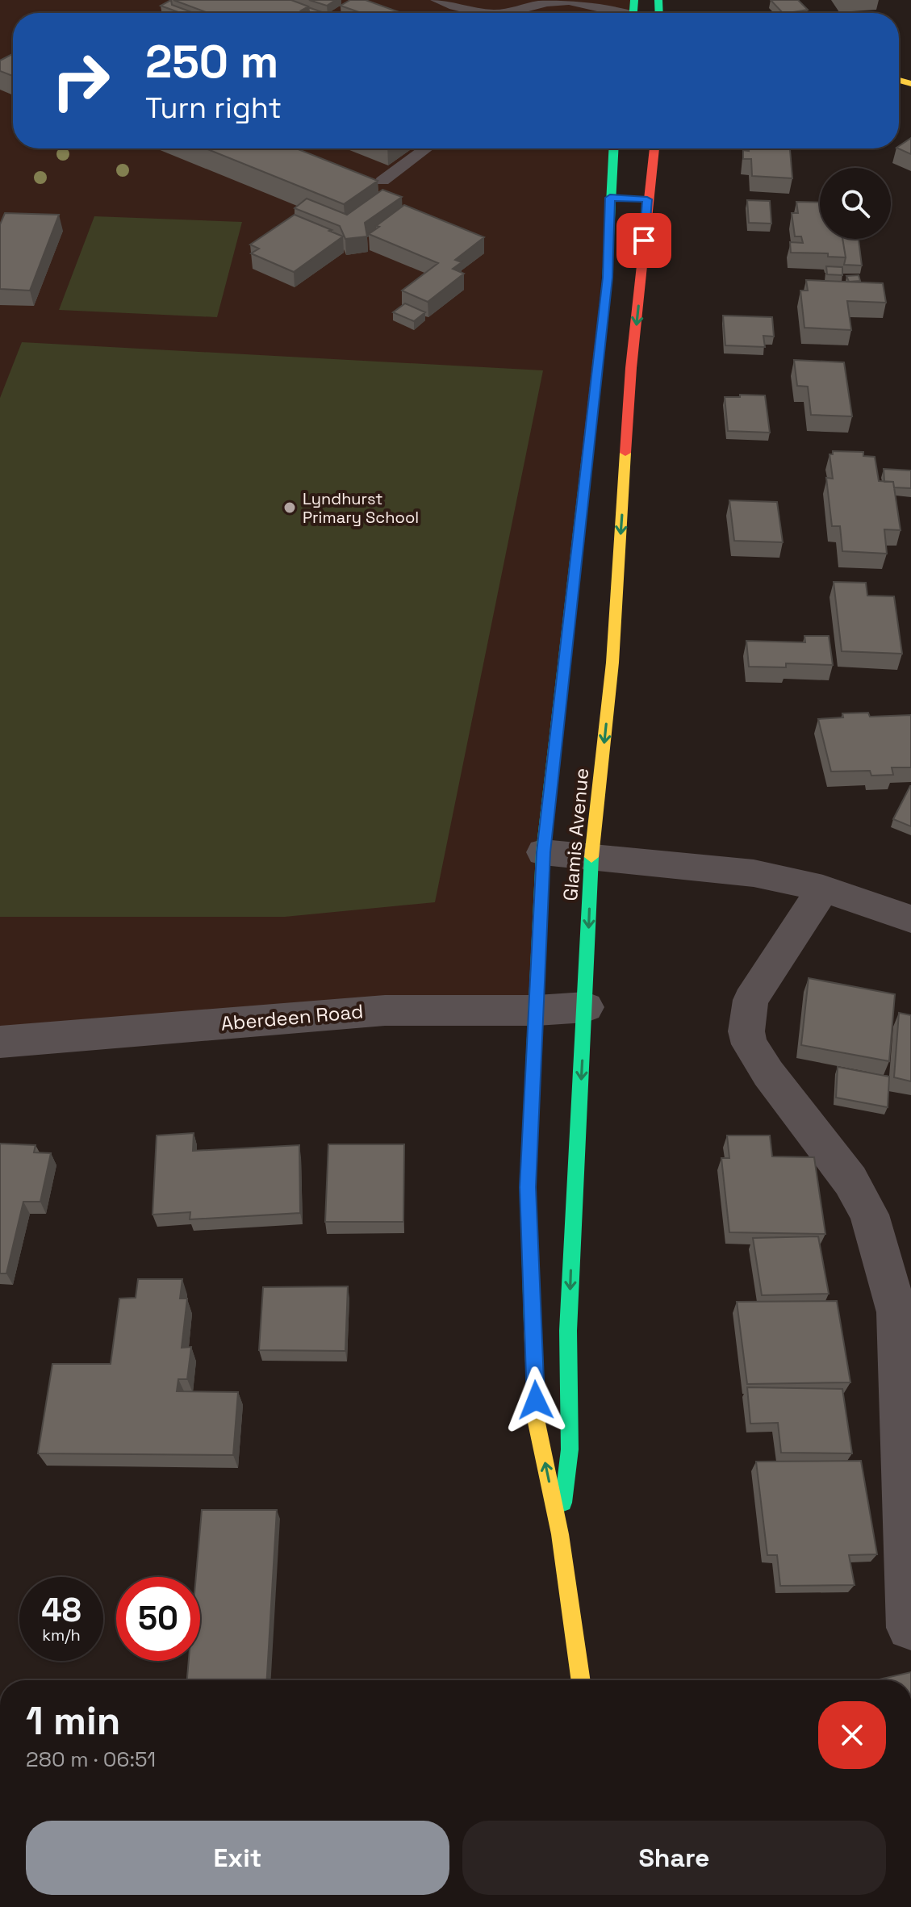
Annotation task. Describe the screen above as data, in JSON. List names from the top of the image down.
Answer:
{
  "streets": {
    "main road": ["Glamis Avenue"],
    "street": ["Aberdeen Road"]
  },
  "crossings": [
    ["Glamis Avenue", "Aberdeen Road"]
  ],
  "places": ["Lyndhurst Primary School"],
  "page": {
    "turn": ["250 m", "Turn right"],
    "speed": "48 km/h",
    "limit": "50",
    "heading": ["1 min", "280 m · 06:51"],
    "buttons": ["Exit", "Share"]
  }
}
